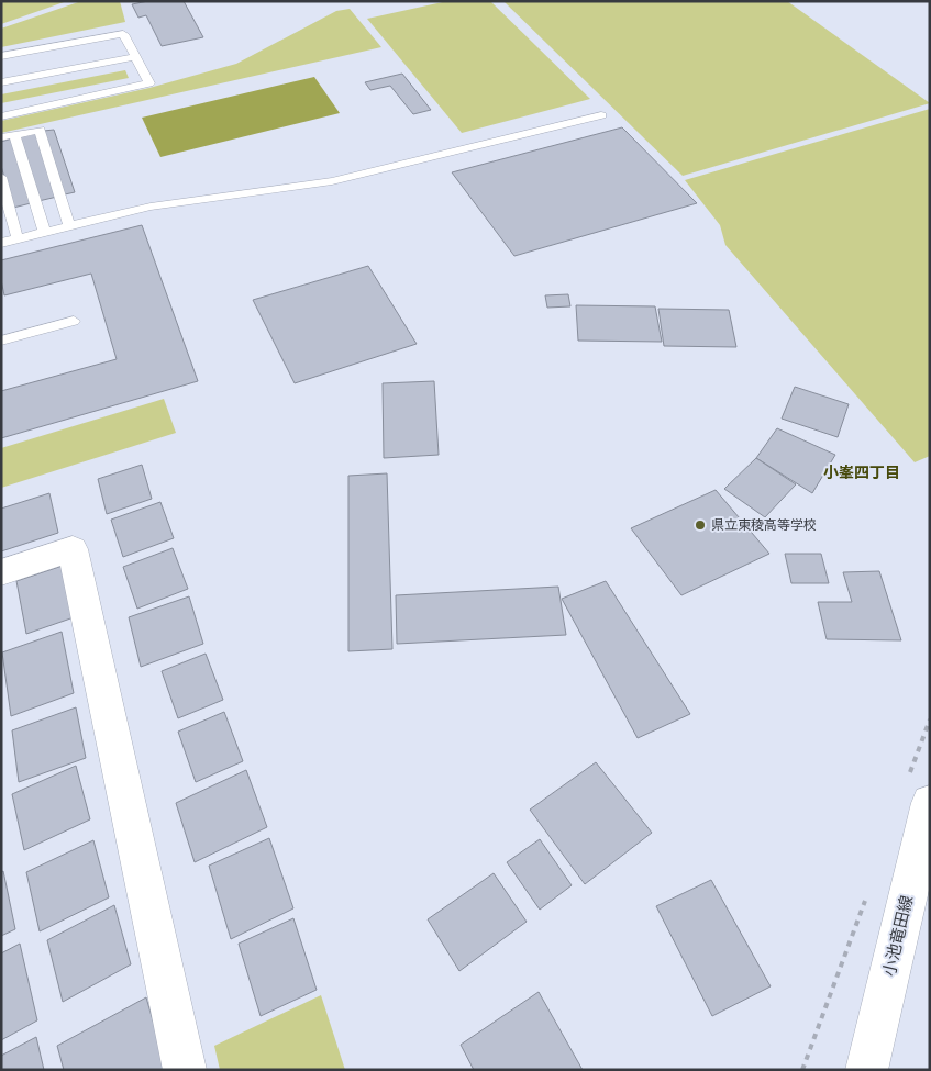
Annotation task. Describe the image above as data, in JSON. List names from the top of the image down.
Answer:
{
  "streets": {
    "street": ["小池竜田線"]
  },
  "districts": ["小峯四丁目"],
  "places": ["県立東稜高等学校"]
}
